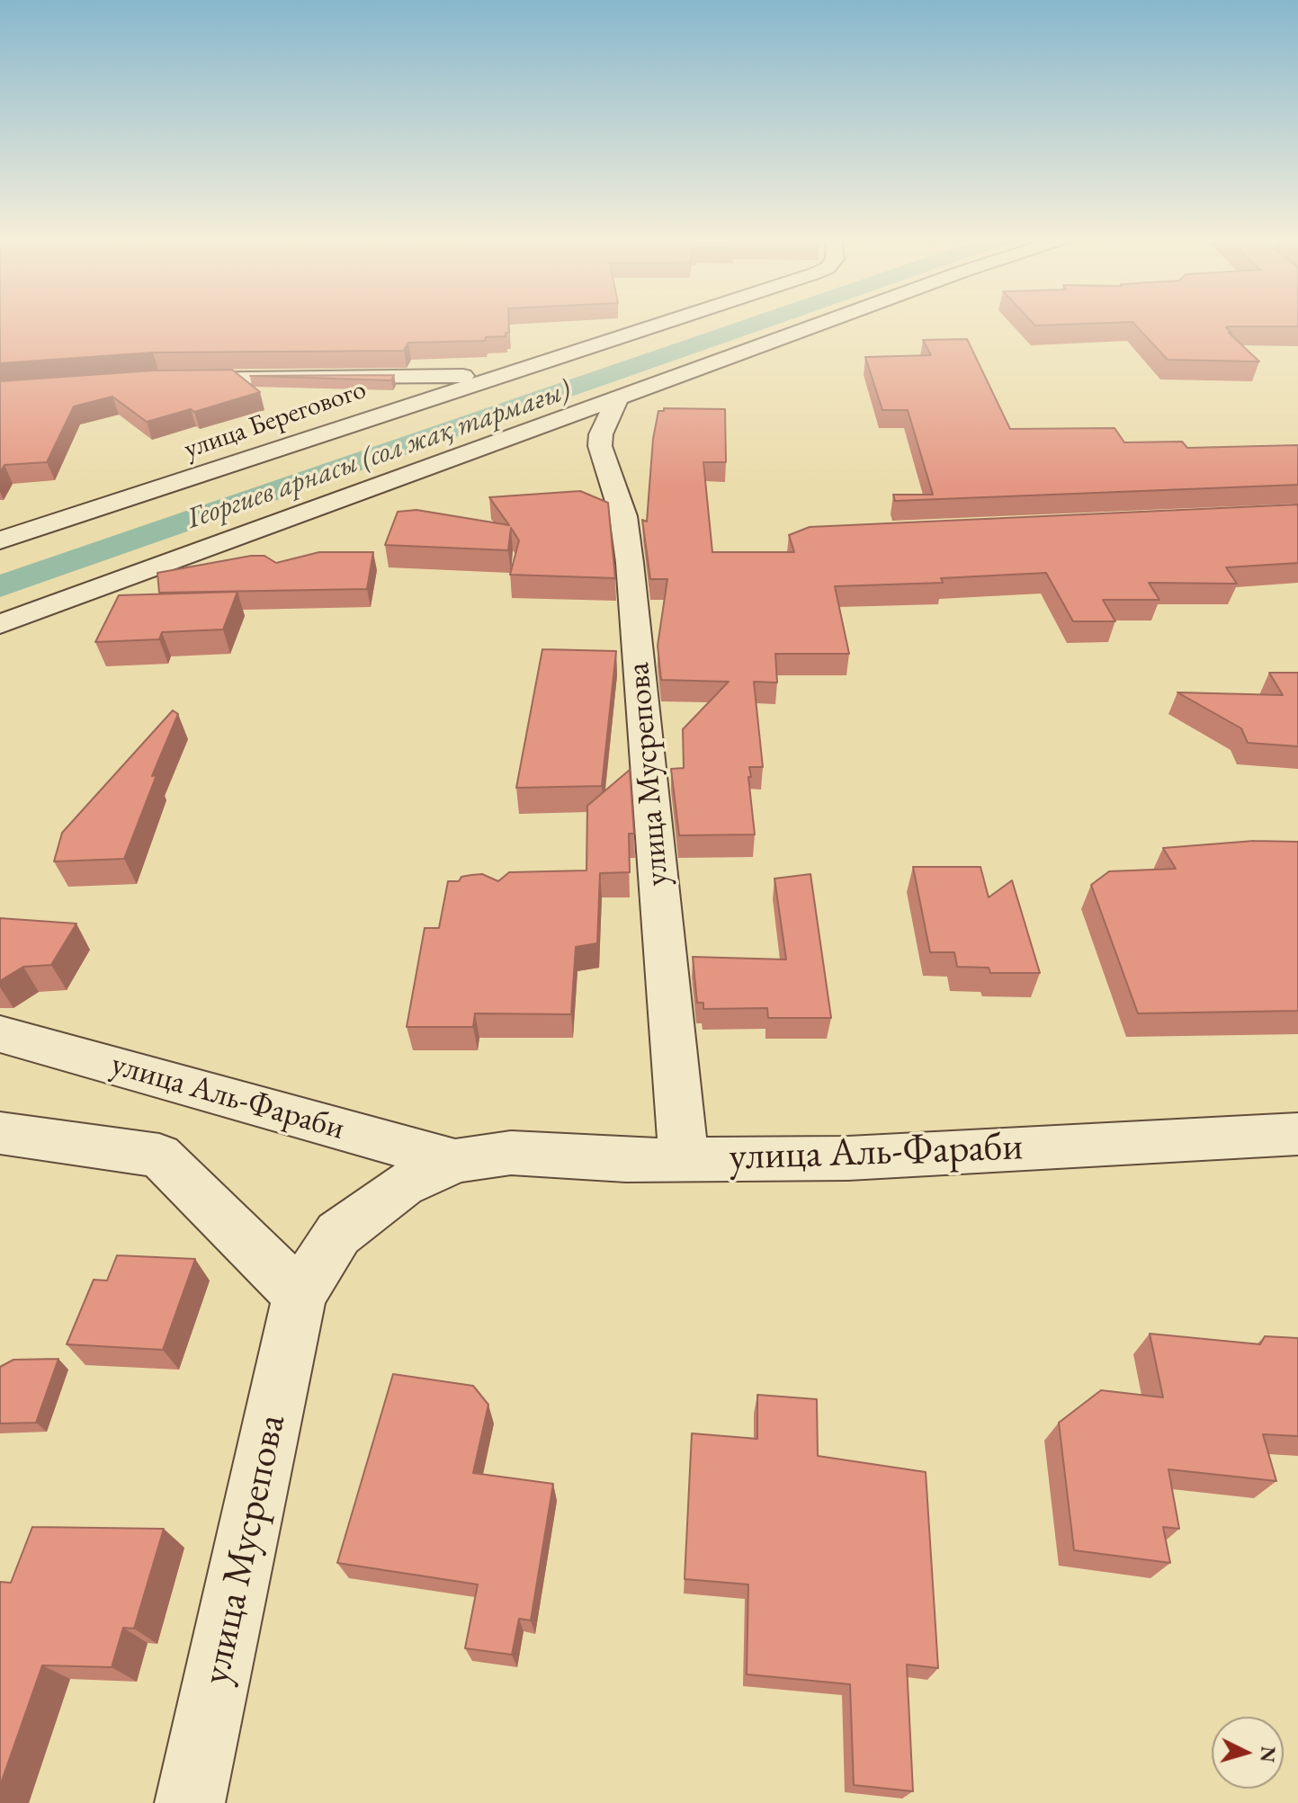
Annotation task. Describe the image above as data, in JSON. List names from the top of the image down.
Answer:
{
  "streets": {
    "street": ["улица Берегового", "улица Мусрепова", "улица Аль-Фараби"]
  },
  "crossings": [
    ["улица Мусрепова", "улица Аль-Фараби"]
  ],
  "water": ["Георгиев арнасы (сол жақ тармағы)"],
  "north": "right"
}
